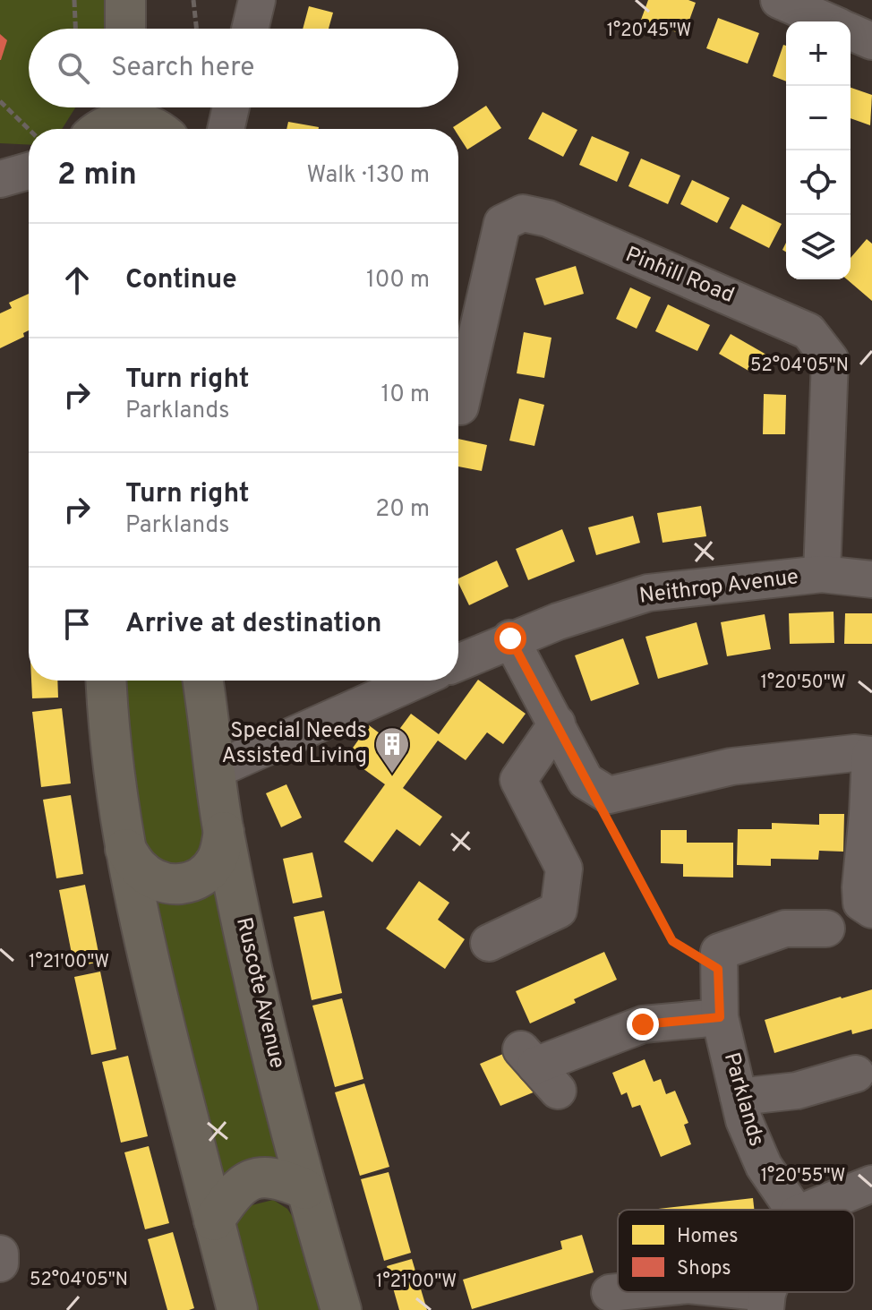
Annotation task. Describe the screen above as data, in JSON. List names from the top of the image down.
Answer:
{
  "streets": {
    "main road": ["Ruscote Avenue"],
    "street": ["Pinhill Road", "Neithrop Avenue", "Parklands"]
  },
  "crossings": [
    ["Pinhill Road", "Neithrop Avenue"]
  ],
  "places": {
    "building": ["Special Needs Assisted Living"]
  },
  "legend": ["Homes", "Shops"],
  "page": {
    "map_buttons": ["+", "−"],
    "search": "Search here",
    "heading": ["2 min", "Walk · 130 m"],
    "list": [
      ["Continue", "100 m"],
      ["Turn right", "Parklands", "10 m"],
      ["Turn right", "Parklands", "20 m"],
      "Arrive at destination"
    ]
  },
  "coordinates": [
    "1°20'45\"W",
    "52°04'05\"N",
    "1°20'50\"W",
    "1°21'00\"W",
    "1°20'55\"W"
  ]
}
